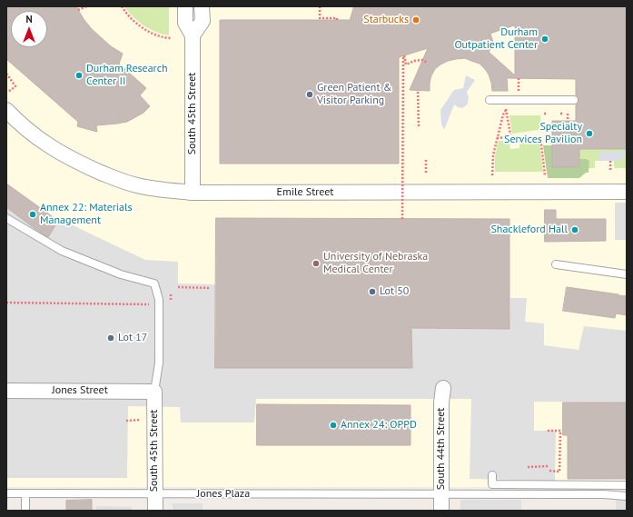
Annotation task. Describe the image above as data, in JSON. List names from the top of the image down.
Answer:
{
  "streets": {
    "street": [
      "South 45th Street",
      "Emile Street",
      "Jones Street",
      "South 44th Street"
    ],
    "lane": ["Jones Plaza"]
  },
  "crossings": [
    ["South 45th Street", "Emile Street"],
    ["South 45th Street", "Jones Street"],
    ["South 45th Street", "Jones Plaza"],
    ["South 44th Street", "Jones Plaza"]
  ],
  "places": [
    "Starbucks",
    "Durham Outpatient Center",
    "Durham Research Center II",
    "Green Patient & Visitor Parking",
    "Specialty Services Pavilion",
    "Annex 22: Materials Management",
    "Shackleford Hall",
    "University of Nebraska Medical Center",
    "Lot 50",
    "Lot 17",
    "Annex 24: OPPD"
  ],
  "north": "top"
}
